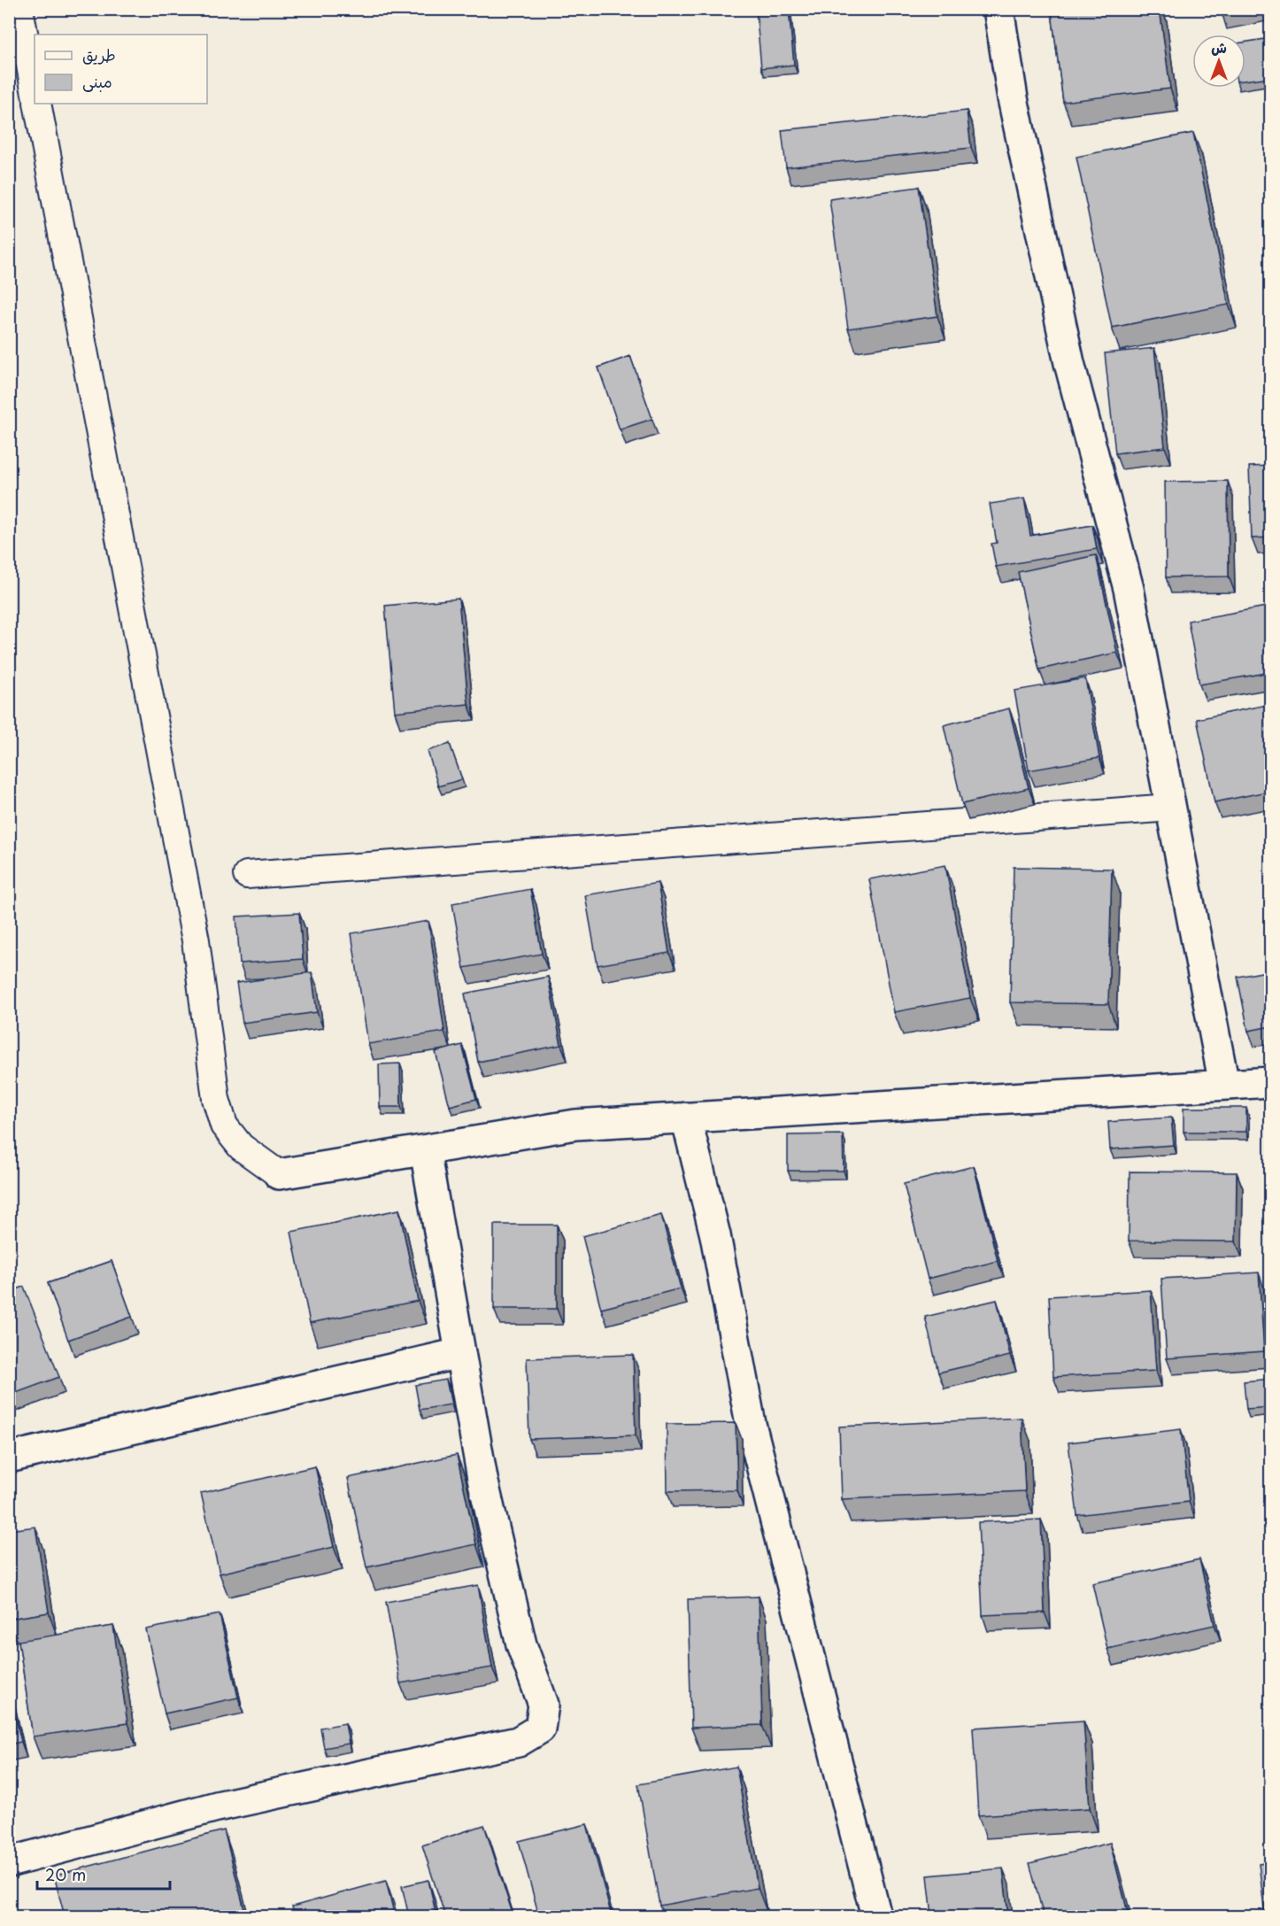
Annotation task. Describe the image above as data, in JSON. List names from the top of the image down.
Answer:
{
  "legend": ["طريق", "مبنى"],
  "scale_bar": "20 m",
  "north": "top"
}
